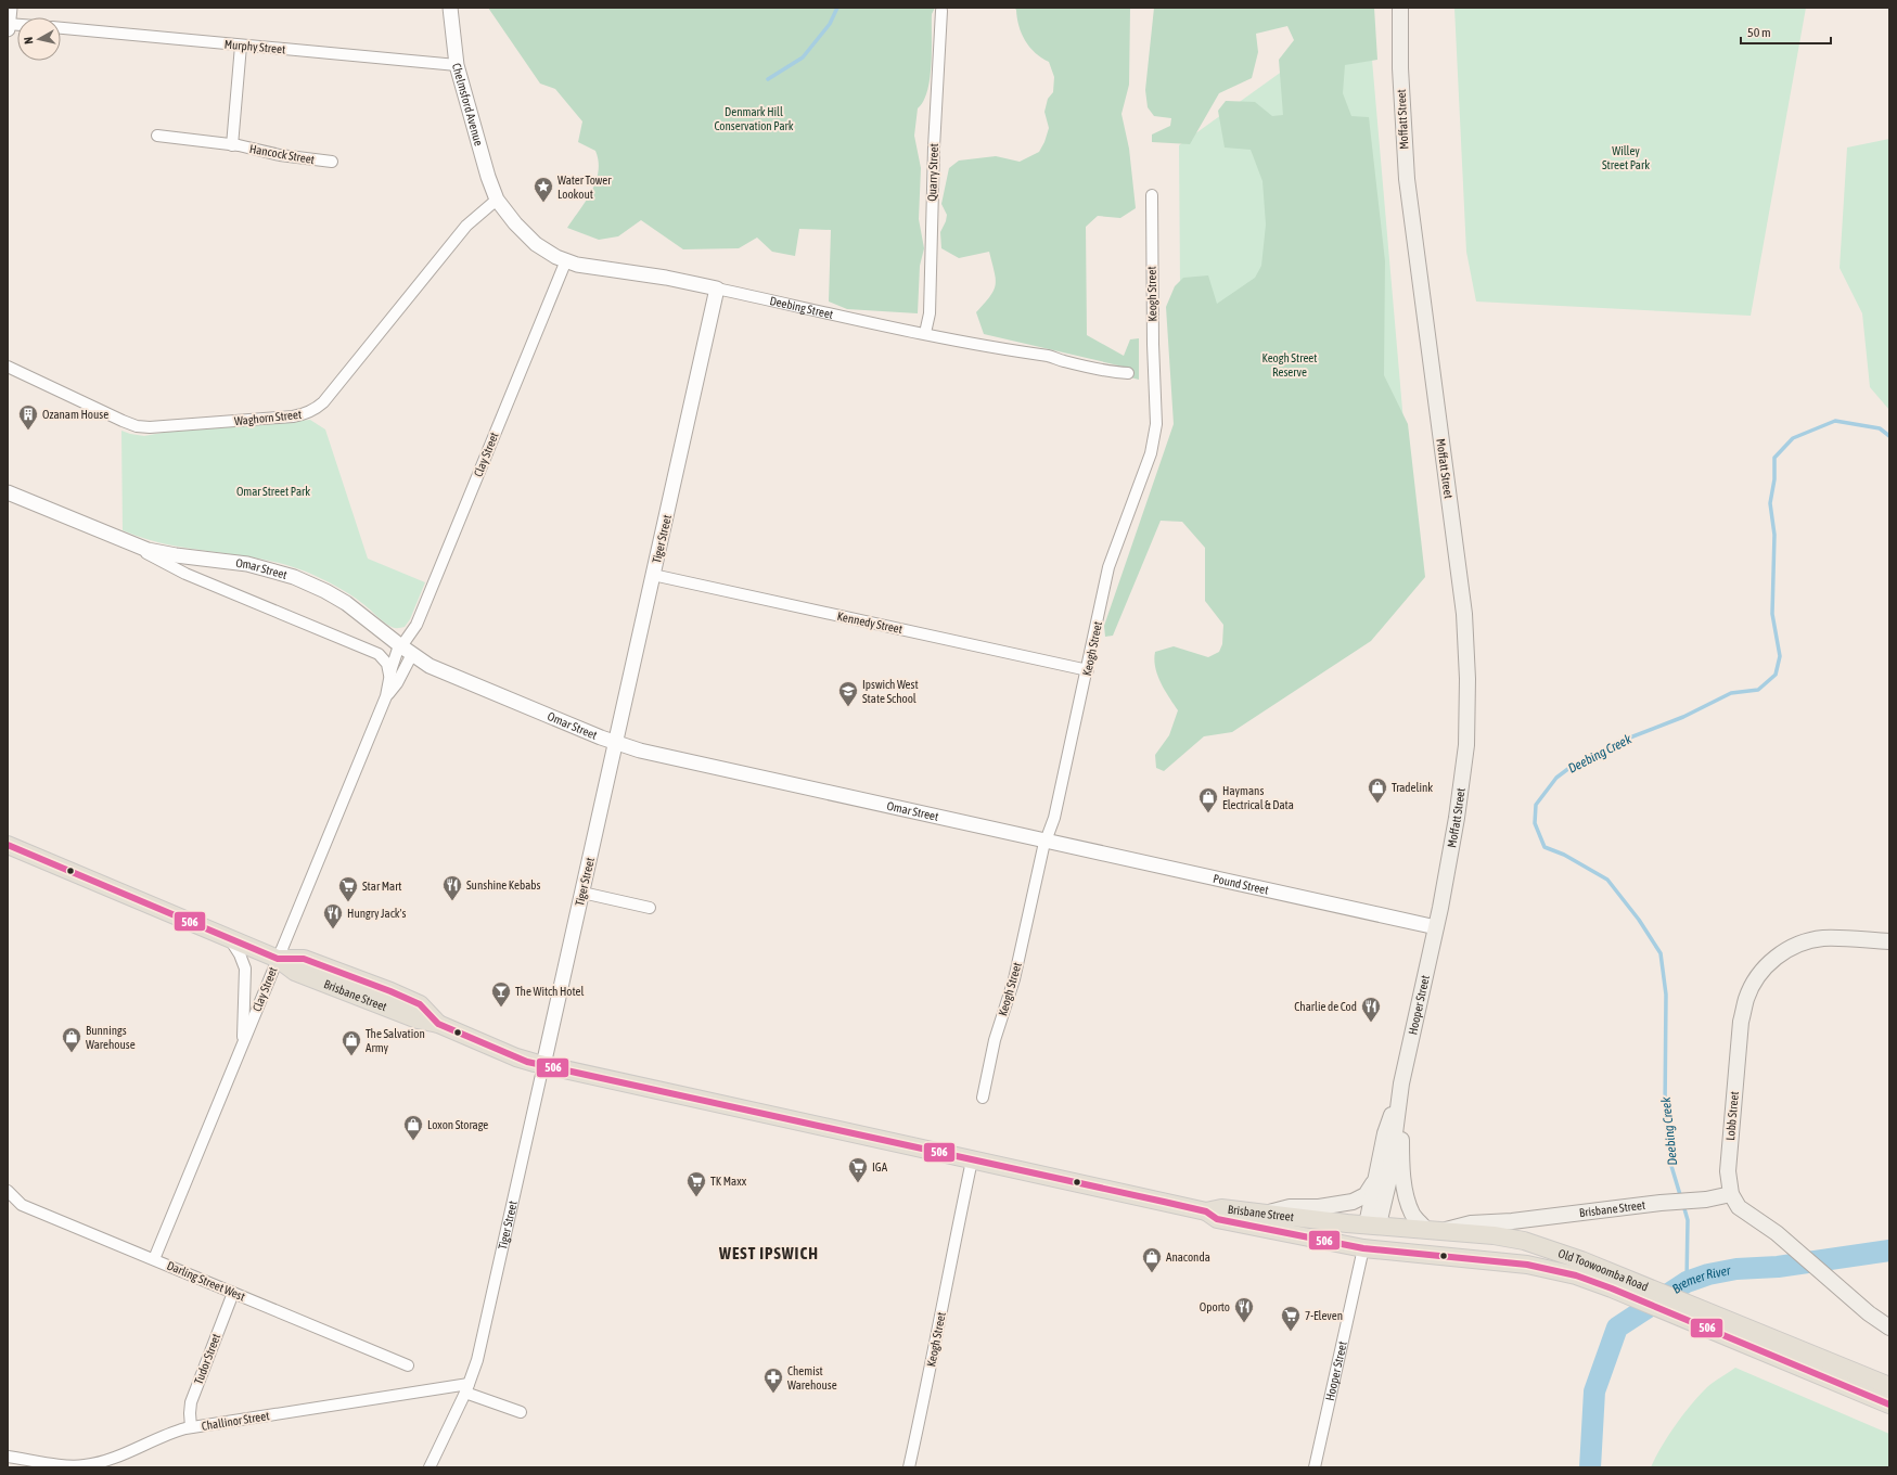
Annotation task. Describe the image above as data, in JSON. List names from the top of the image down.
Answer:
{
  "streets": {
    "main road": [
      "Moffatt Street",
      "Brisbane Street",
      "Hooper Street",
      "Lobb Street",
      "Old Toowoomba Road"
    ],
    "street": [
      "Murphy Street",
      "Chelmsford Avenue",
      "Hancock Street",
      "Quarry Street",
      "Keogh Street",
      "Deebing Street",
      "Waghorn Street",
      "Clay Street",
      "Tiger Street",
      "Omar Street",
      "Kennedy Street",
      "Pound Street",
      "Darling Street West",
      "Tudor Street",
      "Challinor Street"
    ]
  },
  "crossings": [
    ["Murphy Street", "Chelmsford Avenue"],
    ["Murphy Street", "Hancock Street"],
    ["Chelmsford Avenue", "Deebing Street"],
    ["Chelmsford Avenue", "Waghorn Street"],
    ["Moffatt Street", "Pound Street"],
    ["Moffatt Street", "Hooper Street"],
    ["Quarry Street", "Deebing Street"],
    ["Keogh Street", "Omar Street"],
    ["Keogh Street", "Kennedy Street"],
    ["Keogh Street", "Pound Street"],
    ["Keogh Street", "Brisbane Street"],
    ["Deebing Street", "Waghorn Street"],
    ["Deebing Street", "Clay Street"],
    ["Deebing Street", "Tiger Street"],
    ["Clay Street", "Omar Street"],
    ["Clay Street", "Brisbane Street"],
    ["Clay Street", "Darling Street West"],
    ["Tiger Street", "Omar Street"],
    ["Tiger Street", "Kennedy Street"],
    ["Tiger Street", "Brisbane Street"],
    ["Tiger Street", "Challinor Street"],
    ["Omar Street", "Pound Street"],
    ["Pound Street", "Hooper Street"],
    ["Brisbane Street", "Hooper Street"],
    ["Brisbane Street", "Lobb Street"],
    ["Brisbane Street", "Old Toowoomba Road"],
    ["Hooper Street", "Old Toowoomba Road"],
    ["Darling Street West", "Tudor Street"],
    ["Tudor Street", "Challinor Street"]
  ],
  "districts": ["WEST IPSWICH"],
  "water": ["Deebing Creek", "Bremer River"],
  "parks": [
    "Denmark Hill Conservation Park",
    "Willey Street Park",
    "Keogh Street Reserve",
    "Omar Street Park"
  ],
  "places": {
    "place": ["Water Tower Lookout"],
    "building": ["Ozanam House"],
    "school or university": ["Ipswich West State School"],
    "shop": [
      "Tradelink",
      "Haymans Electrical & Data",
      "Bunnings Warehouse",
      "The Salvation Army",
      "Loxon Storage",
      "Anaconda"
    ],
    "restaurant": [
      "Sunshine Kebabs",
      "Hungry Jack's",
      "Charlie de Cod",
      "Oporto"
    ],
    "supermarket": [
      "Star Mart",
      "IGA",
      "TK Maxx",
      "7-Eleven"
    ],
    "bar": ["The Witch Hotel"],
    "pharmacy": ["Chemist Warehouse"]
  },
  "lines": ["transit line 506"],
  "scale_bar": "50 m",
  "north": "left"
}
